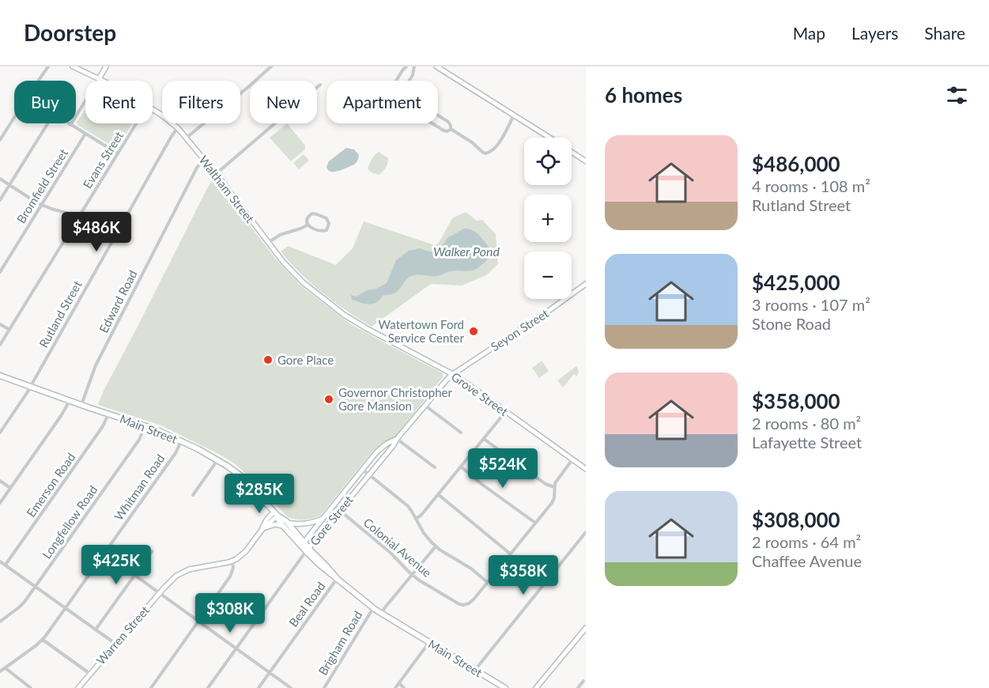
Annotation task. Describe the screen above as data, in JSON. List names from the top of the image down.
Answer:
{
  "streets": {
    "main road": ["Main Street"],
    "street": [
      "Evans Street",
      "Bromfield Street",
      "Waltham Street",
      "Edward Road",
      "Rutland Street",
      "Seyon Street",
      "Grove Street",
      "Emerson Road",
      "Whitman Road",
      "Gore Street",
      "Longfellow Road",
      "Colonial Avenue",
      "Beal Road",
      "Warren Street",
      "Brigham Road"
    ]
  },
  "crossings": [
    ["Waltham Street", "Edward Road"],
    ["Waltham Street", "Rutland Street"],
    ["Waltham Street", "Grove Street"],
    ["Edward Road", "Main Street"],
    ["Rutland Street", "Main Street"],
    ["Seyon Street", "Grove Street"],
    ["Seyon Street", "Gore Street"],
    ["Grove Street", "Gore Street"],
    ["Grove Street", "Colonial Avenue"],
    ["Main Street", "Emerson Road"],
    ["Main Street", "Whitman Road"],
    ["Main Street", "Gore Street"],
    ["Main Street", "Longfellow Road"],
    ["Main Street", "Beal Road"],
    ["Main Street", "Brigham Road"],
    ["Gore Street", "Colonial Avenue"]
  ],
  "water": ["Walker Pond"],
  "places": ["Watertown Ford Service Center", "Gore Place", "Governor Christopher Gore Mansion"],
  "page": {
    "header": "Doorstep",
    "nav": ["Map", "Layers", "Share"],
    "heading": "6 homes",
    "chip": [
      "Buy",
      "Rent",
      "Filters",
      "New",
      "Apartment"
    ],
    "list": [
      {
        "name": "$486,000",
        "note": "4 rooms · 108 m² · Rutland Street"
      },
      {
        "name": "$425,000",
        "note": "3 rooms · 107 m² · Stone Road"
      },
      {
        "name": "$358,000",
        "note": "2 rooms · 80 m² · Lafayette Street"
      },
      {
        "name": "$308,000",
        "note": "2 rooms · 64 m² · Chaffee Avenue"
      }
    ],
    "map_buttons": ["+", "−"],
    "price": [
      "$486K",
      "$524K",
      "$285K",
      "$425K",
      "$358K",
      "$308K"
    ]
  }
}
